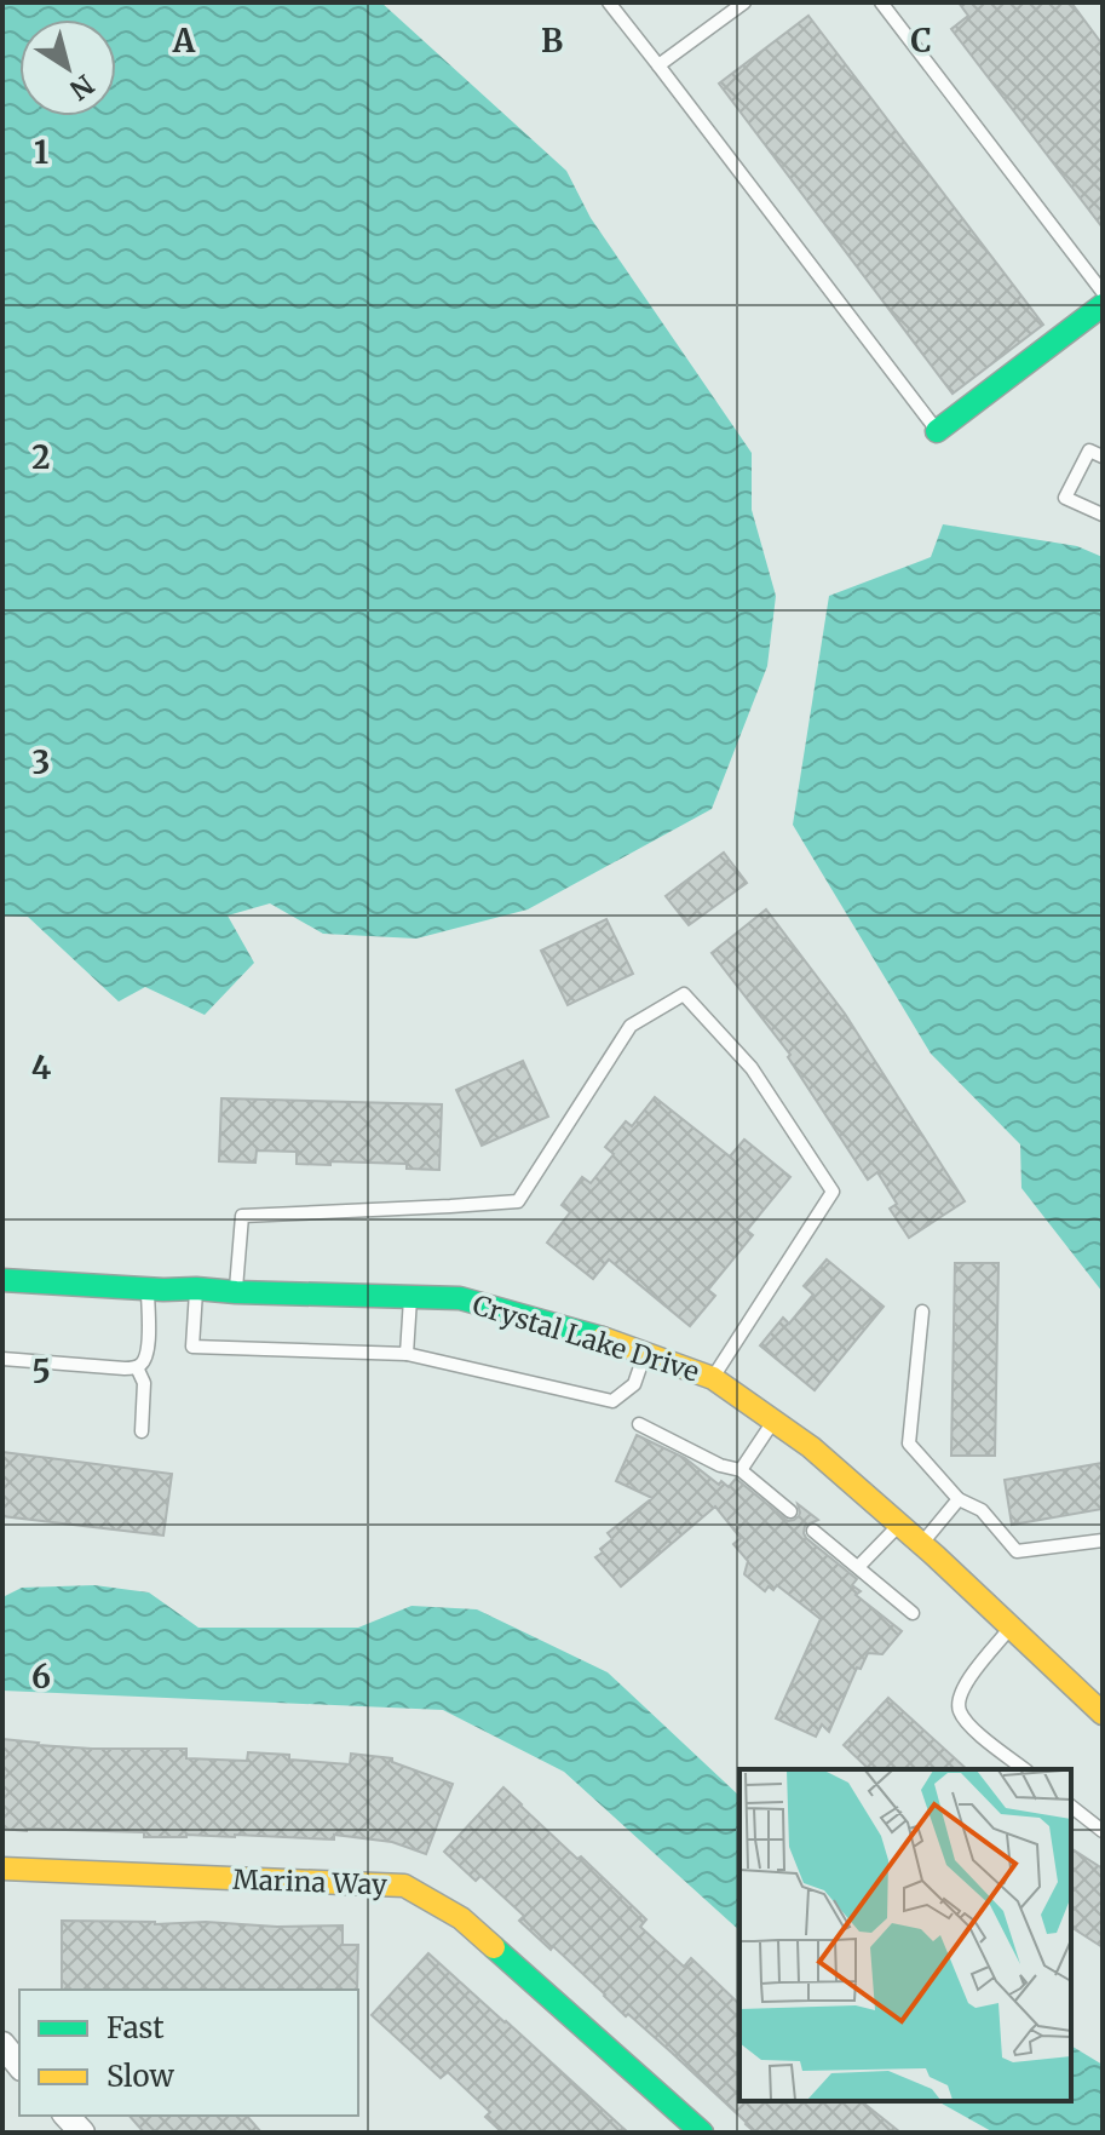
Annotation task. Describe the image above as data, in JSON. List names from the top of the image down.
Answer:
{
  "streets": {
    "street": ["Crystal Lake Drive", "Marina Way"]
  },
  "legend": ["Fast", "Slow"],
  "north": "bottom right",
  "grid": {
    "columns": ["A", "B", "C"],
    "rows": [
      "1",
      "2",
      "3",
      "4",
      "5",
      "6"
    ]
  }
}
